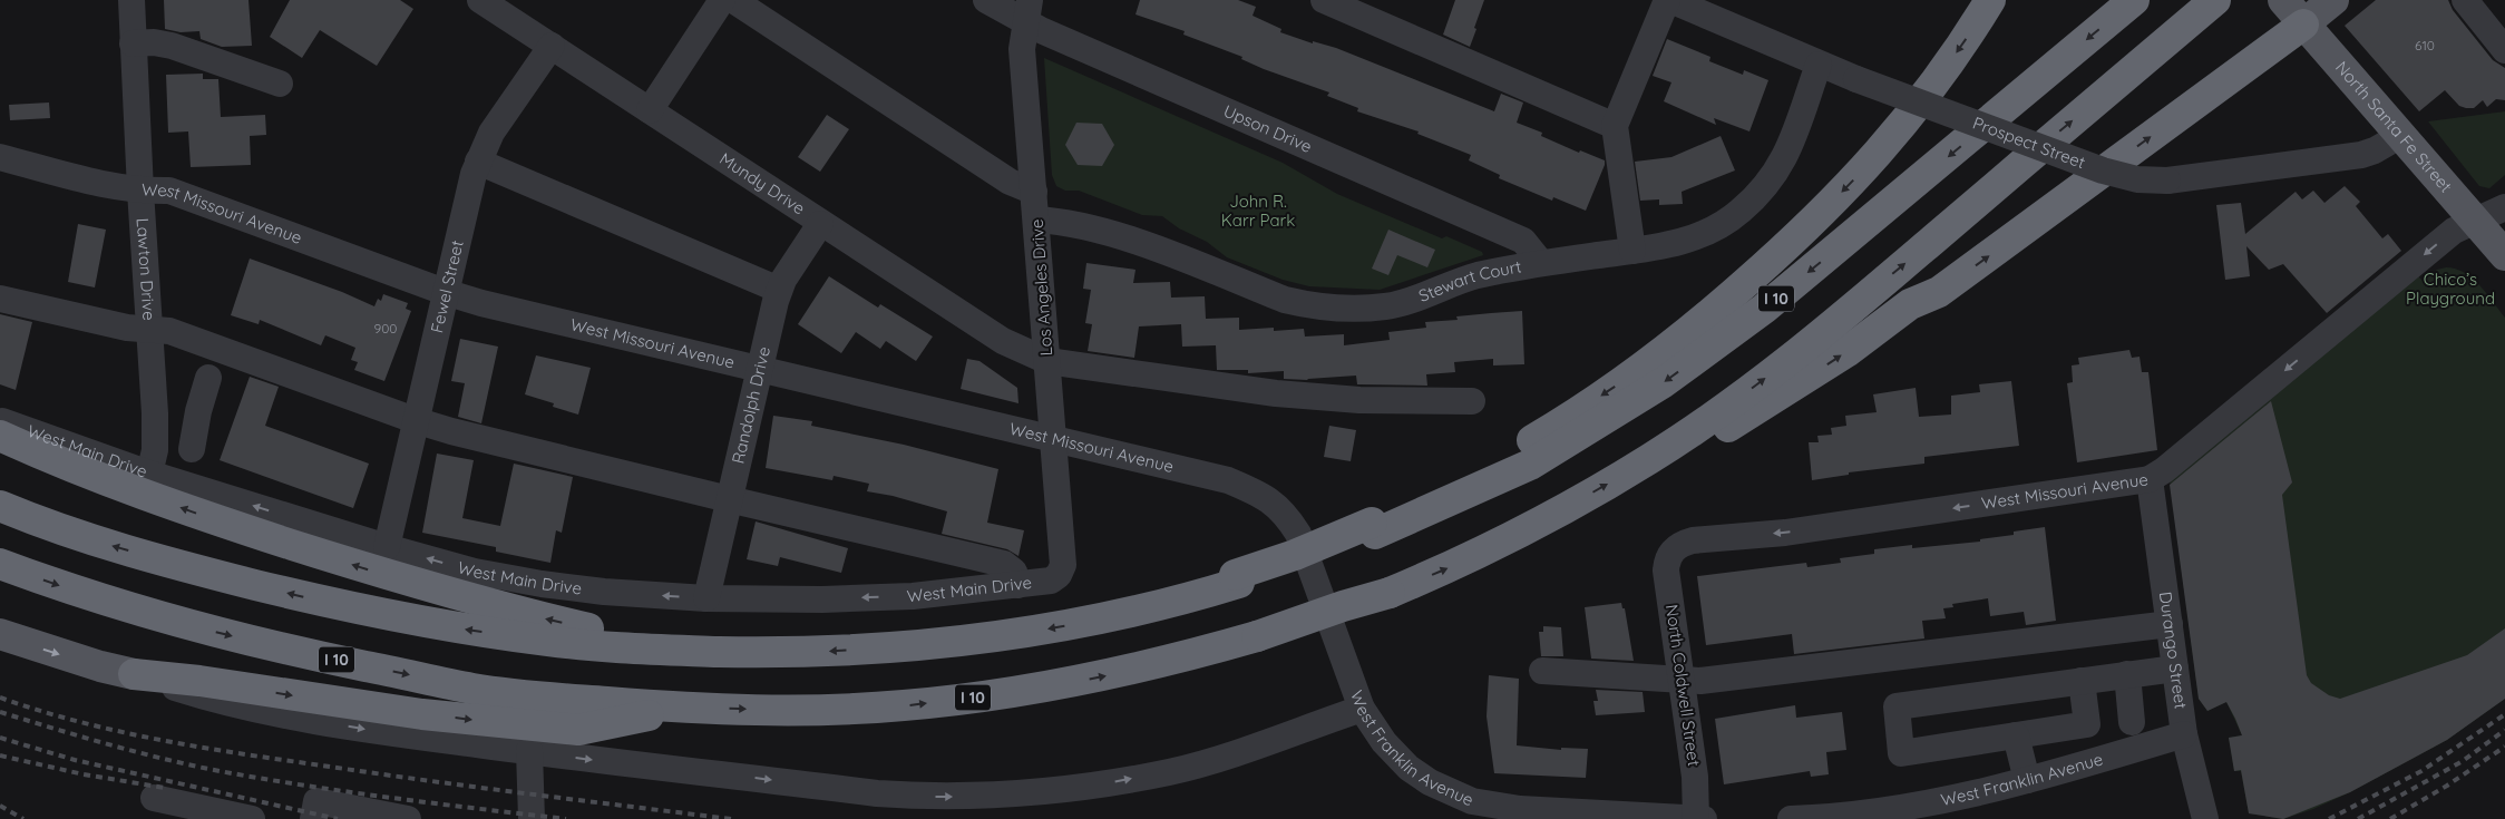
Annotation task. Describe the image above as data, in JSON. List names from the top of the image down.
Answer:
{
  "streets": {
    "highway": ["I 10"],
    "main road": ["North Santa Fe Street"],
    "street": [
      "Upson Drive",
      "Prospect Street",
      "Mundy Drive",
      "West Missouri Avenue",
      "Lawton Drive",
      "Stewart Court",
      "Fewel Street",
      "Los Angeles Drive",
      "Randolph Drive",
      "West Main Drive",
      "Durango Street",
      "North Coldwell Street",
      "West Franklin Avenue"
    ]
  },
  "crossings": [
    ["Upson Drive", "Stewart Court"],
    ["Upson Drive", "Los Angeles Drive"],
    ["North Santa Fe Street", "Prospect Street"],
    ["North Santa Fe Street", "West Missouri Avenue"],
    ["Prospect Street", "Stewart Court"],
    ["Mundy Drive", "Fewel Street"],
    ["Mundy Drive", "Los Angeles Drive"],
    ["Mundy Drive", "Randolph Drive"],
    ["West Missouri Avenue", "Lawton Drive"],
    ["West Missouri Avenue", "Fewel Street"],
    ["West Missouri Avenue", "Los Angeles Drive"],
    ["West Missouri Avenue", "Randolph Drive"],
    ["West Missouri Avenue", "Durango Street"],
    ["West Missouri Avenue", "North Coldwell Street"],
    ["West Missouri Avenue", "West Franklin Avenue"],
    ["Lawton Drive", "West Main Drive"],
    ["Stewart Court", "Los Angeles Drive"],
    ["Fewel Street", "West Main Drive"],
    ["Los Angeles Drive", "West Main Drive"],
    ["Randolph Drive", "West Main Drive"],
    ["Durango Street", "West Franklin Avenue"],
    ["North Coldwell Street", "West Franklin Avenue"]
  ],
  "parks": ["John R. Karr Park", "Chico’s Playground"],
  "house_numbers": ["610", "900"]
}
